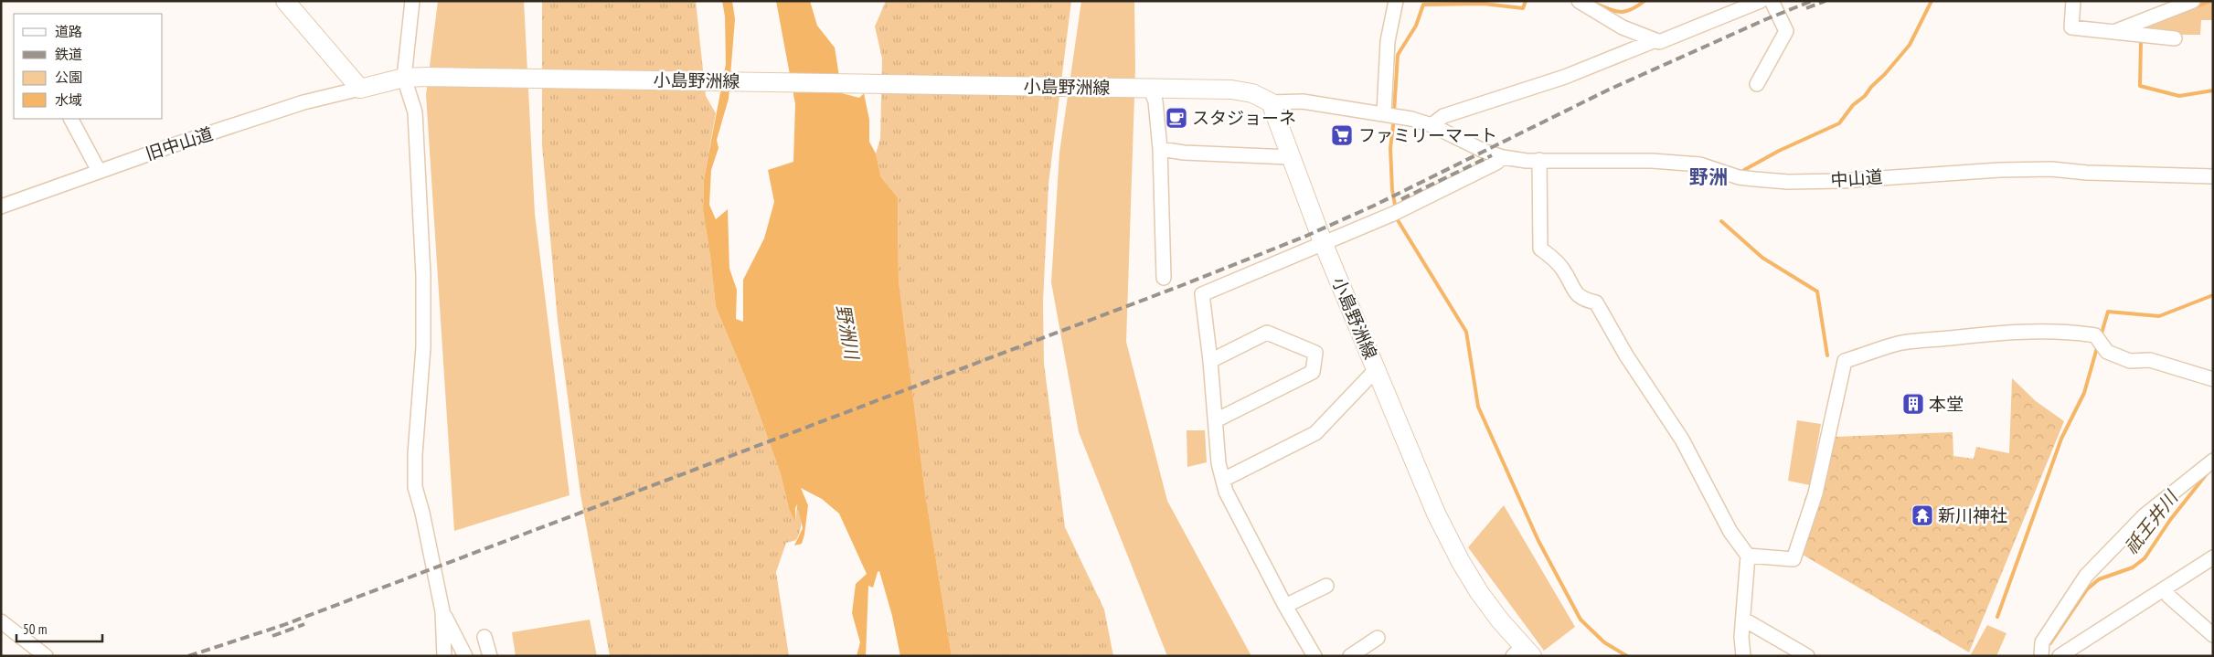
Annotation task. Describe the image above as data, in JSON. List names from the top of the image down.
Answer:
{
  "streets": {
    "main road": ["小島野洲線"],
    "street": ["旧中山道", "中山道"]
  },
  "crossings": [
    ["小島野洲線", "旧中山道"]
  ],
  "districts": ["野洲"],
  "water": ["野洲川", "祇王井川"],
  "places": {
    "cafe": ["スタジョーネ"],
    "supermarket": ["ファミリーマート"],
    "building": ["本堂"],
    "temple": ["新川神社"]
  },
  "legend": [
    "道路",
    "鉄道",
    "公園",
    "水域"
  ],
  "scale_bar": "50 m"
}
